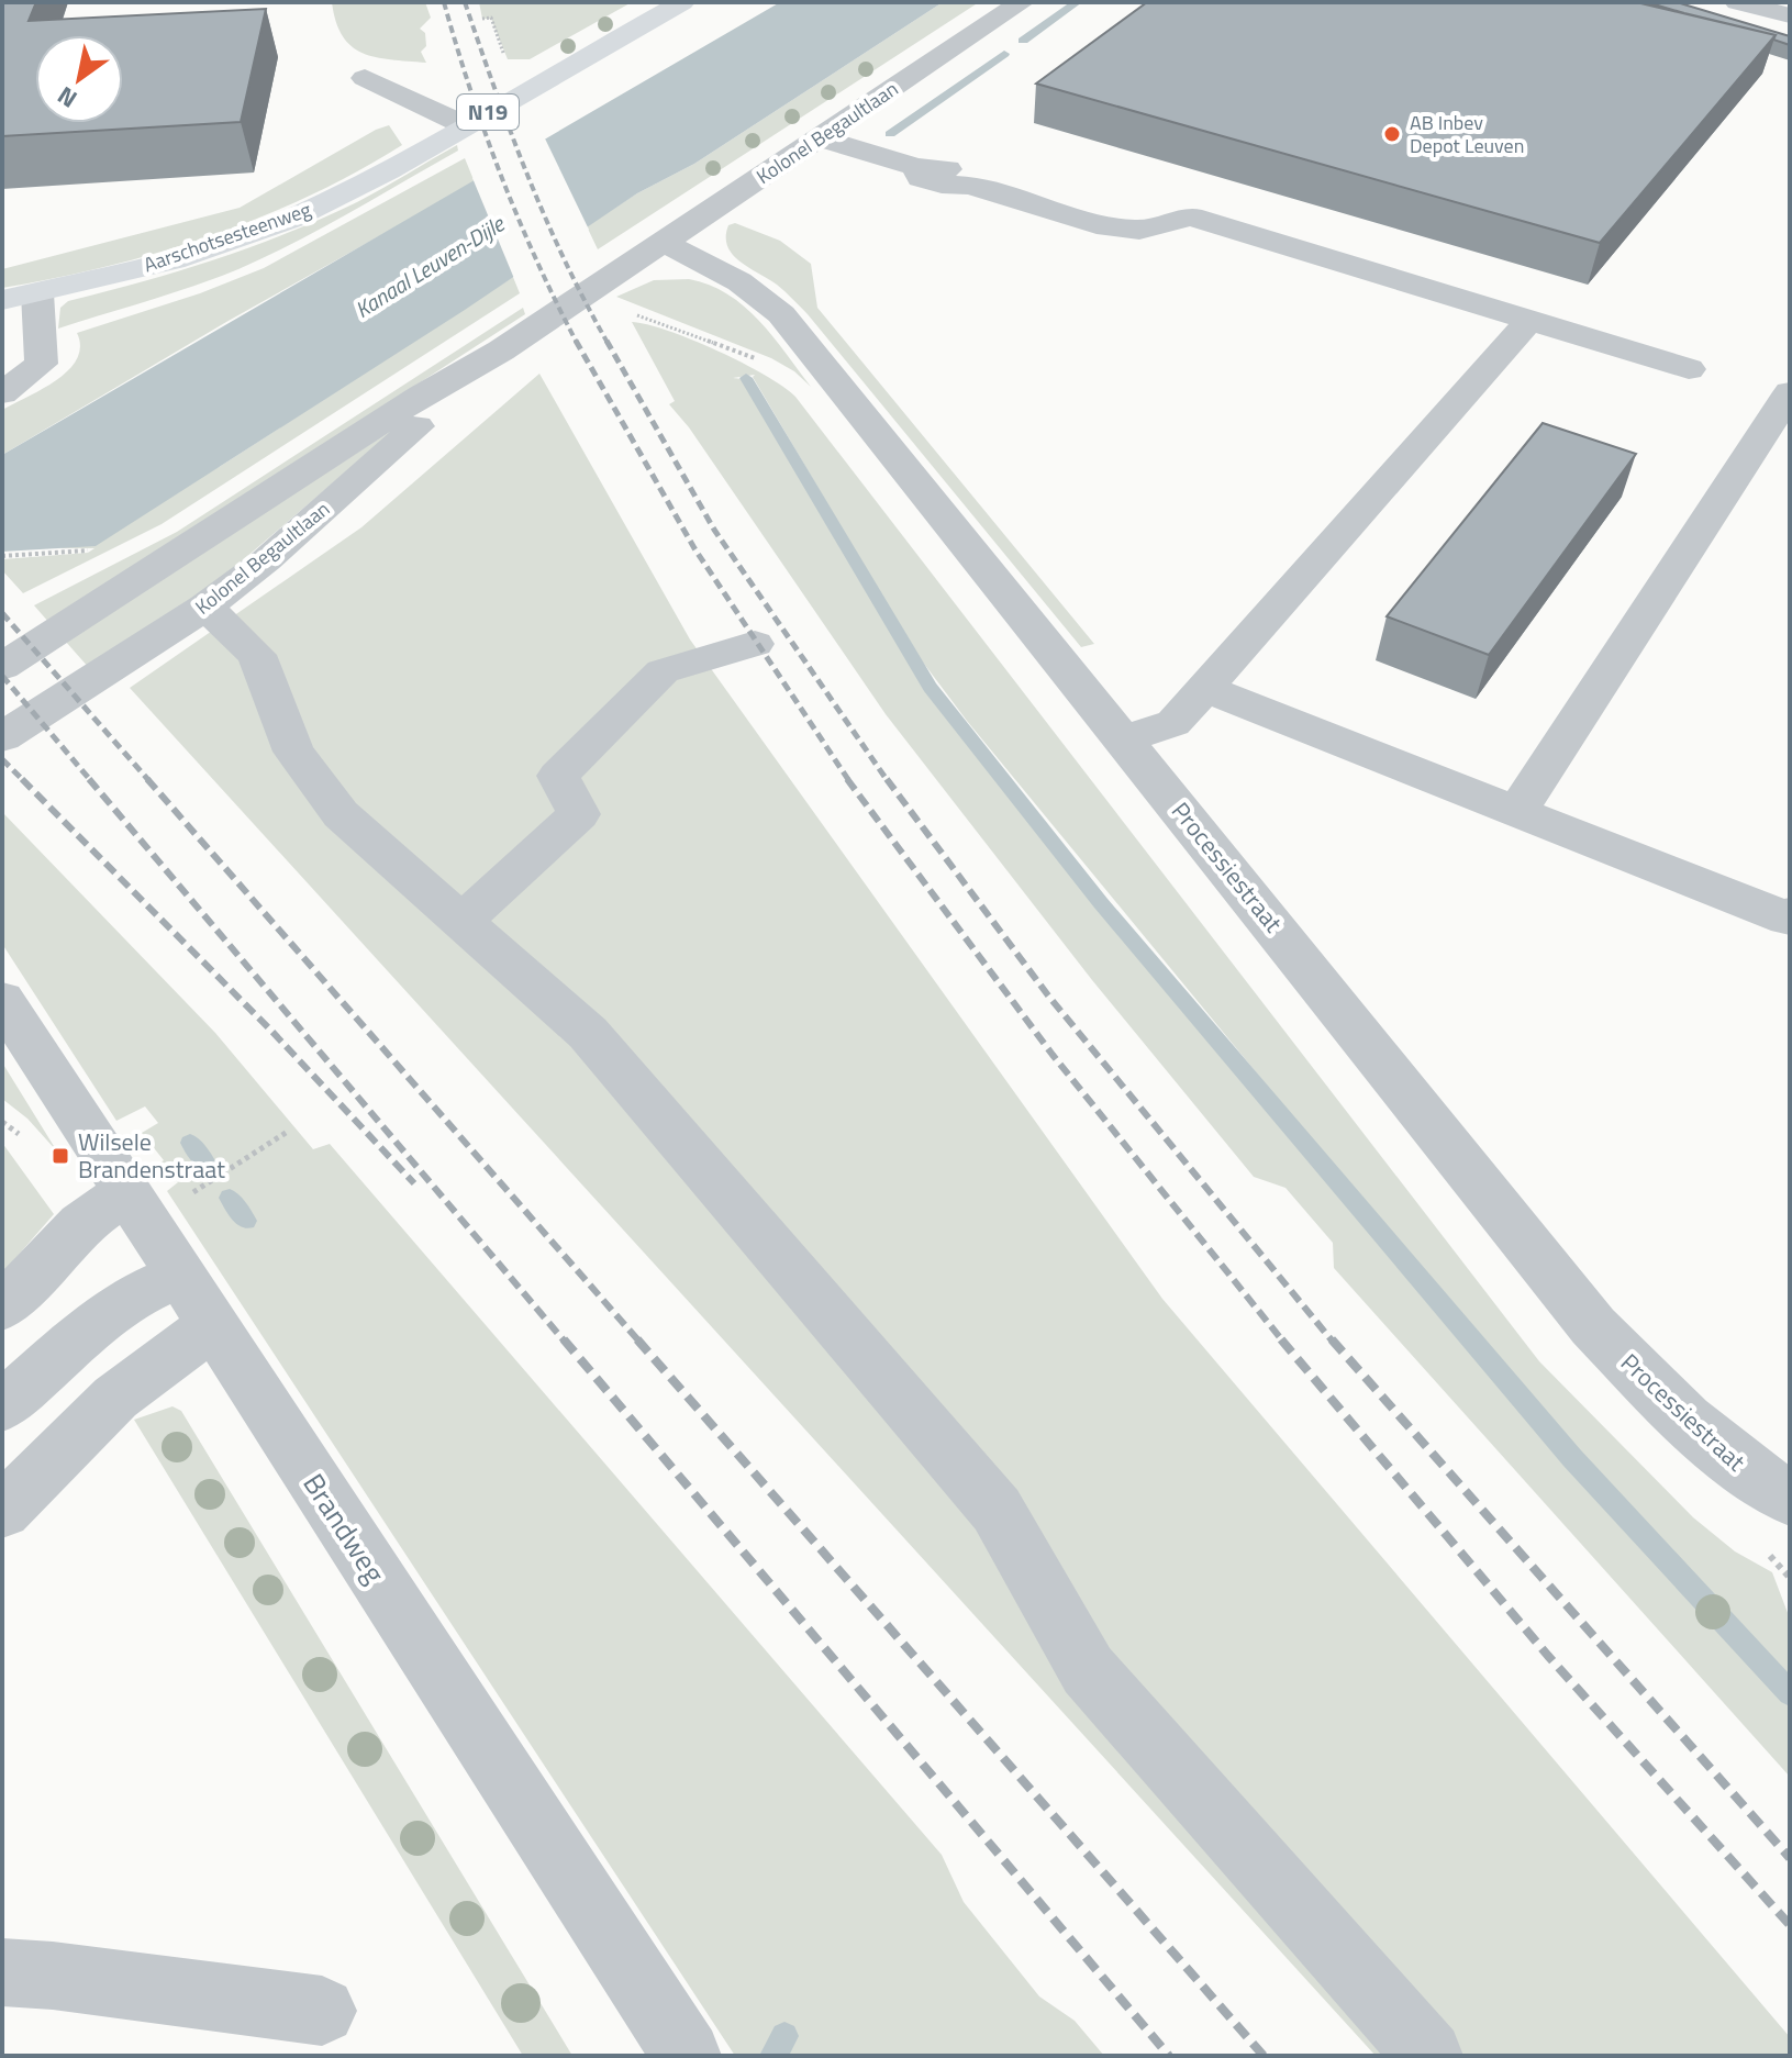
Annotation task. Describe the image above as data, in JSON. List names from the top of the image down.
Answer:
{
  "streets": {
    "main road": ["N19", "Aarschotsesteenweg"],
    "street": ["Kolonel Begaultlaan", "Processiestraat", "Brandweg"]
  },
  "crossings": [
    ["Kolonel Begaultlaan", "Processiestraat"]
  ],
  "water": ["Kanaal Leuven-Dijle"],
  "places": {
    "other": ["AB Inbev Depot Leuven"],
    "transit": ["Wilsele Brandenstraat"]
  },
  "north": "bottom left"
}
